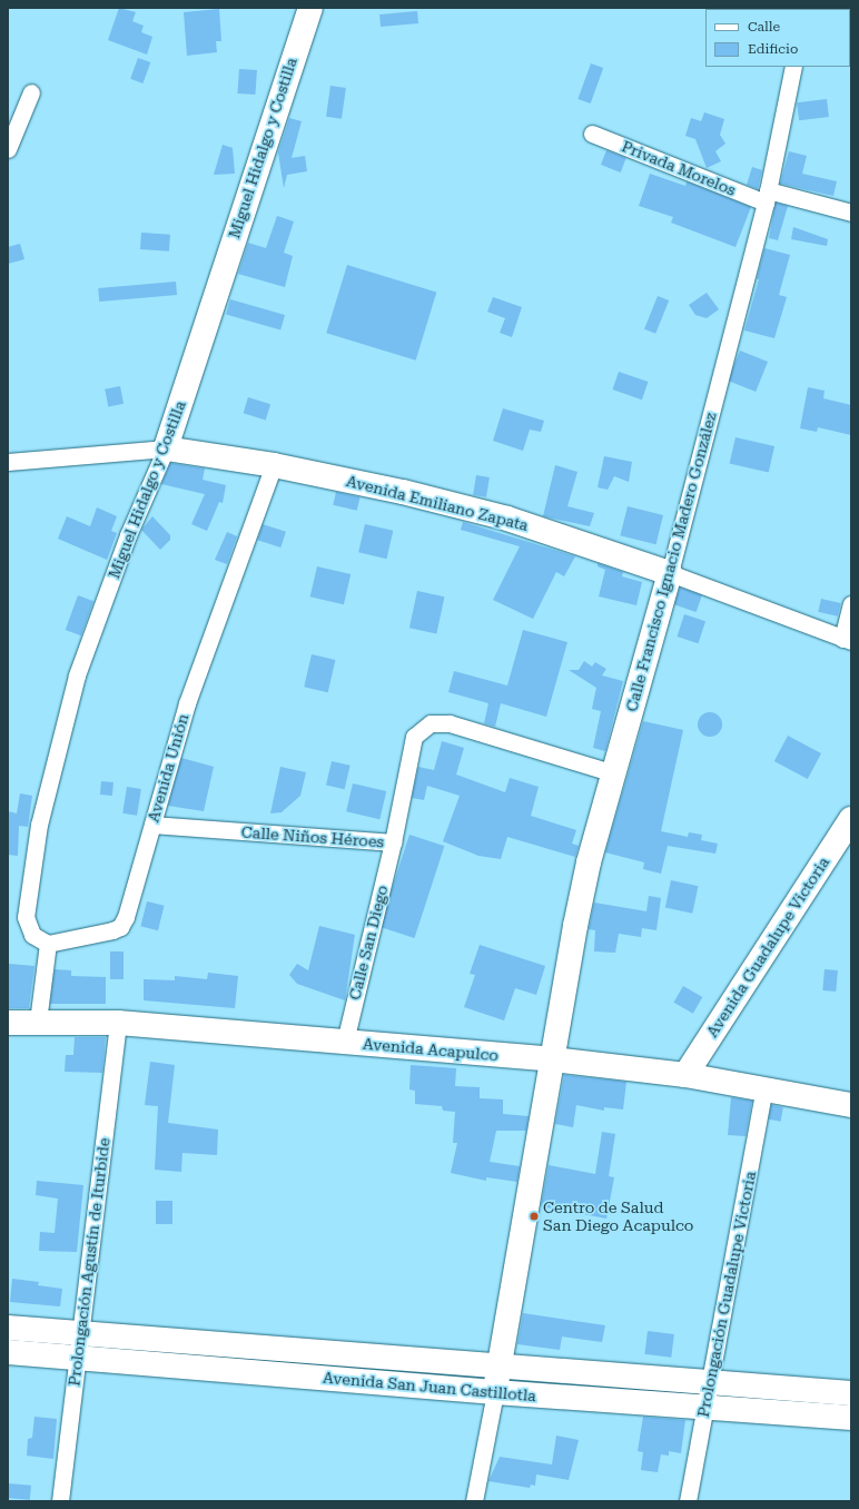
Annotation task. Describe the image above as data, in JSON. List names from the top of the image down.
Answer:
{
  "streets": {
    "street": [
      "Miguel Hidalgo y Costilla",
      "Privada Morelos",
      "Avenida Emiliano Zapata",
      "Calle Francisco Ignacio Madero González",
      "Avenida Unión",
      "Calle Niños Héroes",
      "Calle San Diego",
      "Avenida Guadalupe Victoria",
      "Avenida Acapulco",
      "Prolongación Agustín de Iturbide",
      "Prolongación Guadalupe Victoria",
      "Avenida San Juan Castillotla"
    ]
  },
  "crossings": [
    ["Miguel Hidalgo y Costilla", "Avenida Emiliano Zapata"],
    ["Miguel Hidalgo y Costilla", "Avenida Unión"],
    ["Privada Morelos", "Calle Francisco Ignacio Madero González"],
    ["Avenida Emiliano Zapata", "Calle Francisco Ignacio Madero González"],
    ["Avenida Emiliano Zapata", "Avenida Unión"],
    ["Calle Francisco Ignacio Madero González", "Calle Niños Héroes"],
    ["Calle Francisco Ignacio Madero González", "Avenida Acapulco"],
    ["Calle Francisco Ignacio Madero González", "Avenida San Juan Castillotla"],
    ["Avenida Unión", "Calle Niños Héroes"],
    ["Calle Niños Héroes", "Calle San Diego"],
    ["Calle San Diego", "Avenida Acapulco"],
    ["Avenida Guadalupe Victoria", "Avenida Acapulco"],
    ["Avenida Acapulco", "Prolongación Agustín de Iturbide"],
    ["Avenida Acapulco", "Prolongación Guadalupe Victoria"],
    ["Prolongación Agustín de Iturbide", "Avenida San Juan Castillotla"],
    ["Prolongación Guadalupe Victoria", "Avenida San Juan Castillotla"]
  ],
  "places": ["Centro de Salud San Diego Acapulco"],
  "legend": ["Calle", "Edificio"]
}
